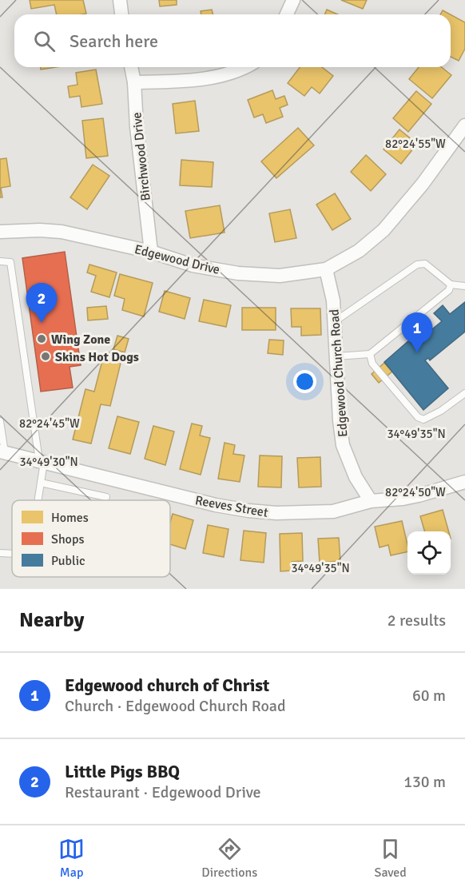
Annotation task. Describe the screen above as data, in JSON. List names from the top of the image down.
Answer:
{
  "streets": {
    "street": [
      "Birchwood Drive",
      "Edgewood Drive",
      "Edgewood Church Road",
      "Reeves Street"
    ]
  },
  "crossings": [
    ["Birchwood Drive", "Edgewood Drive"],
    ["Edgewood Drive", "Edgewood Church Road"],
    ["Edgewood Church Road", "Reeves Street"]
  ],
  "places": ["Wing Zone", "Skins Hot Dogs"],
  "legend": ["Homes", "Shops", "Public"],
  "page": {
    "search": "Search here",
    "pins": ["2", "1"],
    "heading": ["Nearby", "2 results"],
    "list": [
      {
        "mark": "1",
        "name": "Edgewood church of Christ",
        "note": "Church · Edgewood Church Road",
        "value": "60 m"
      },
      {
        "mark": "2",
        "name": "Little Pigs BBQ",
        "note": "Restaurant · Edgewood Drive",
        "value": "130 m"
      }
    ],
    "nav": ["Map", "Directions", "Saved"]
  },
  "coordinates": [
    "82°24'55\"W",
    "82°24'45\"W",
    "34°49'35\"N",
    "34°49'30\"N",
    "82°24'50\"W"
  ]
}
